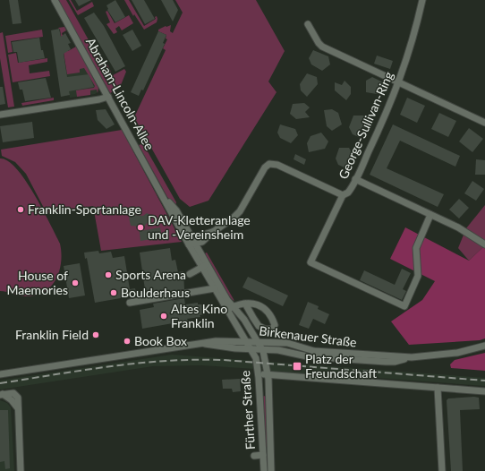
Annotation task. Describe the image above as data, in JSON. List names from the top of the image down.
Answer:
{
  "streets": {
    "street": [
      "Abraham-Lincoln-Allee",
      "George-Sullivan-Ring",
      "Birkenauer Straße",
      "Fürther Straße"
    ]
  },
  "crossings": [
    ["Abraham-Lincoln-Allee", "George-Sullivan-Ring"],
    ["Abraham-Lincoln-Allee", "Fürther Straße"],
    ["Birkenauer Straße", "Fürther Straße"]
  ],
  "places": {
    "other": [
      "Franklin-Sportanlage",
      "DAV-Kletteranlage und -Vereinsheim",
      "Sports Arena",
      "House of Maemories",
      "Boulderhaus",
      "Altes Kino Franklin",
      "Franklin Field",
      "Book Box"
    ],
    "transit": ["Platz der Freundschaft"]
  }
}
